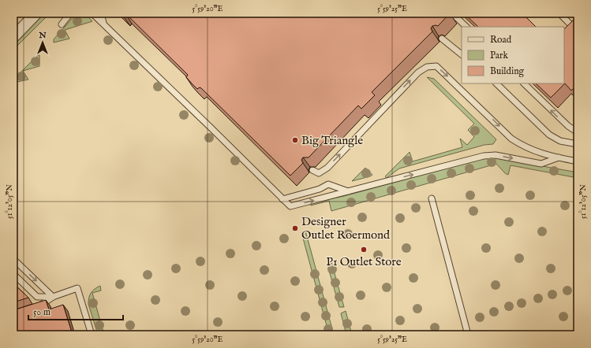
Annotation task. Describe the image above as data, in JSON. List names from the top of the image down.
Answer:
{
  "places": ["Big Triangle", "Designer Outlet Roermond", "P1 Outlet Store"],
  "legend": ["Road", "Park", "Building"],
  "scale_bar": "50 m",
  "north": "top",
  "coordinates": ["5°59'20\"E", "5°59'25\"E", "51°12'05\"N"]
}
